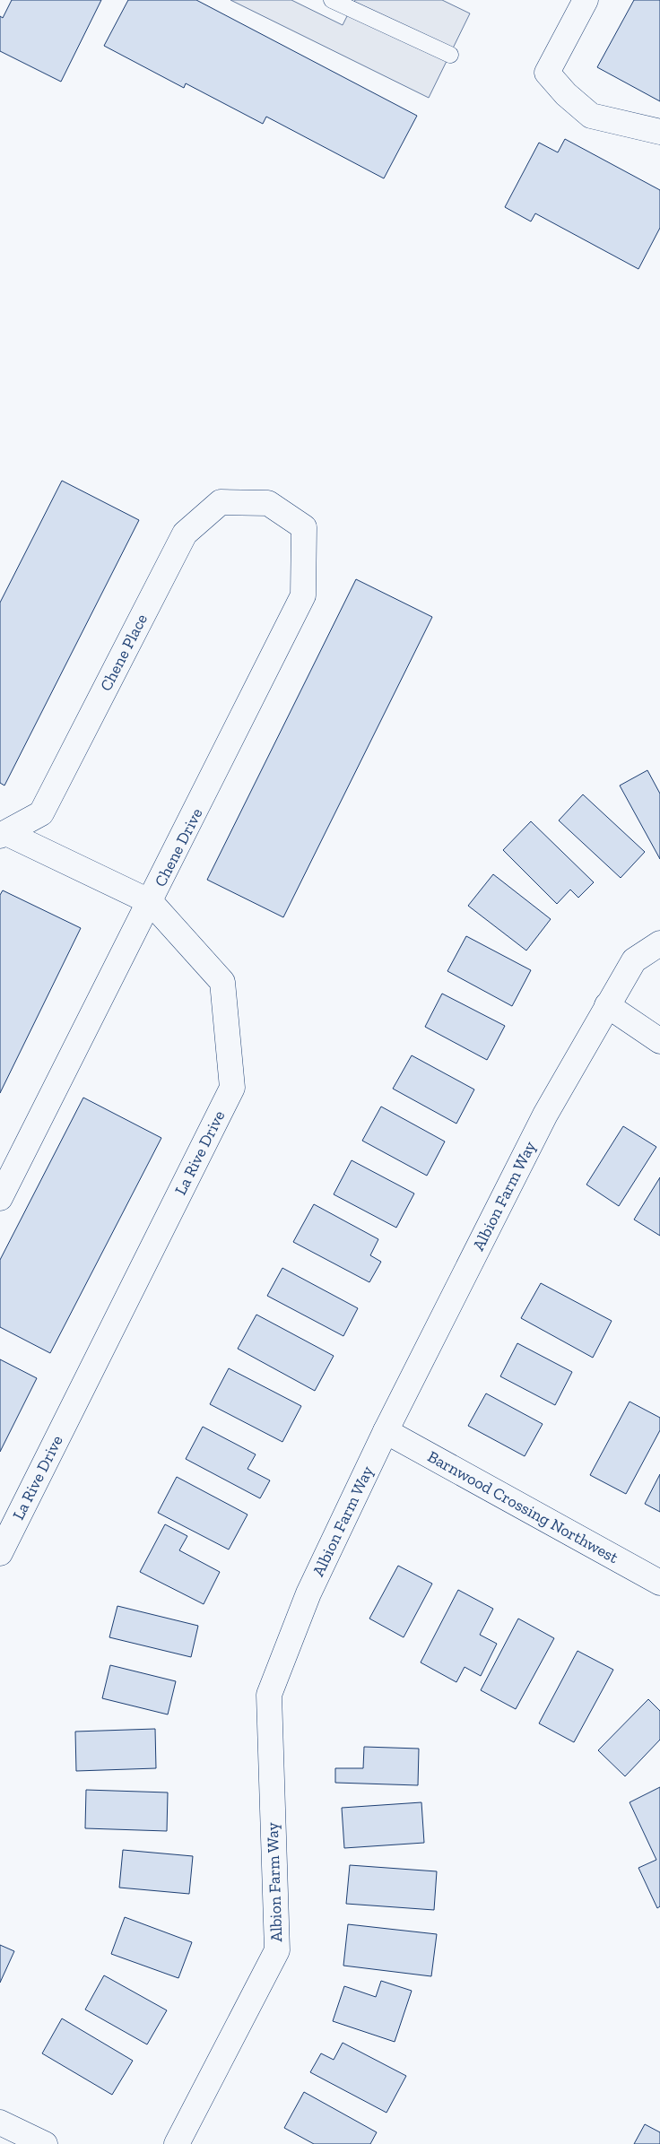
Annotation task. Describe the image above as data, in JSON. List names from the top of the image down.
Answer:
{
  "streets": {
    "street": [
      "Chene Place",
      "Chene Drive",
      "La Rive Drive",
      "Albion Farm Way",
      "Barnwood Crossing Northwest"
    ]
  },
  "crossings": [
    ["Chene Place", "Chene Drive"],
    ["Chene Place", "La Rive Drive"],
    ["Chene Drive", "La Rive Drive"],
    ["Albion Farm Way", "Barnwood Crossing Northwest"]
  ]
}
